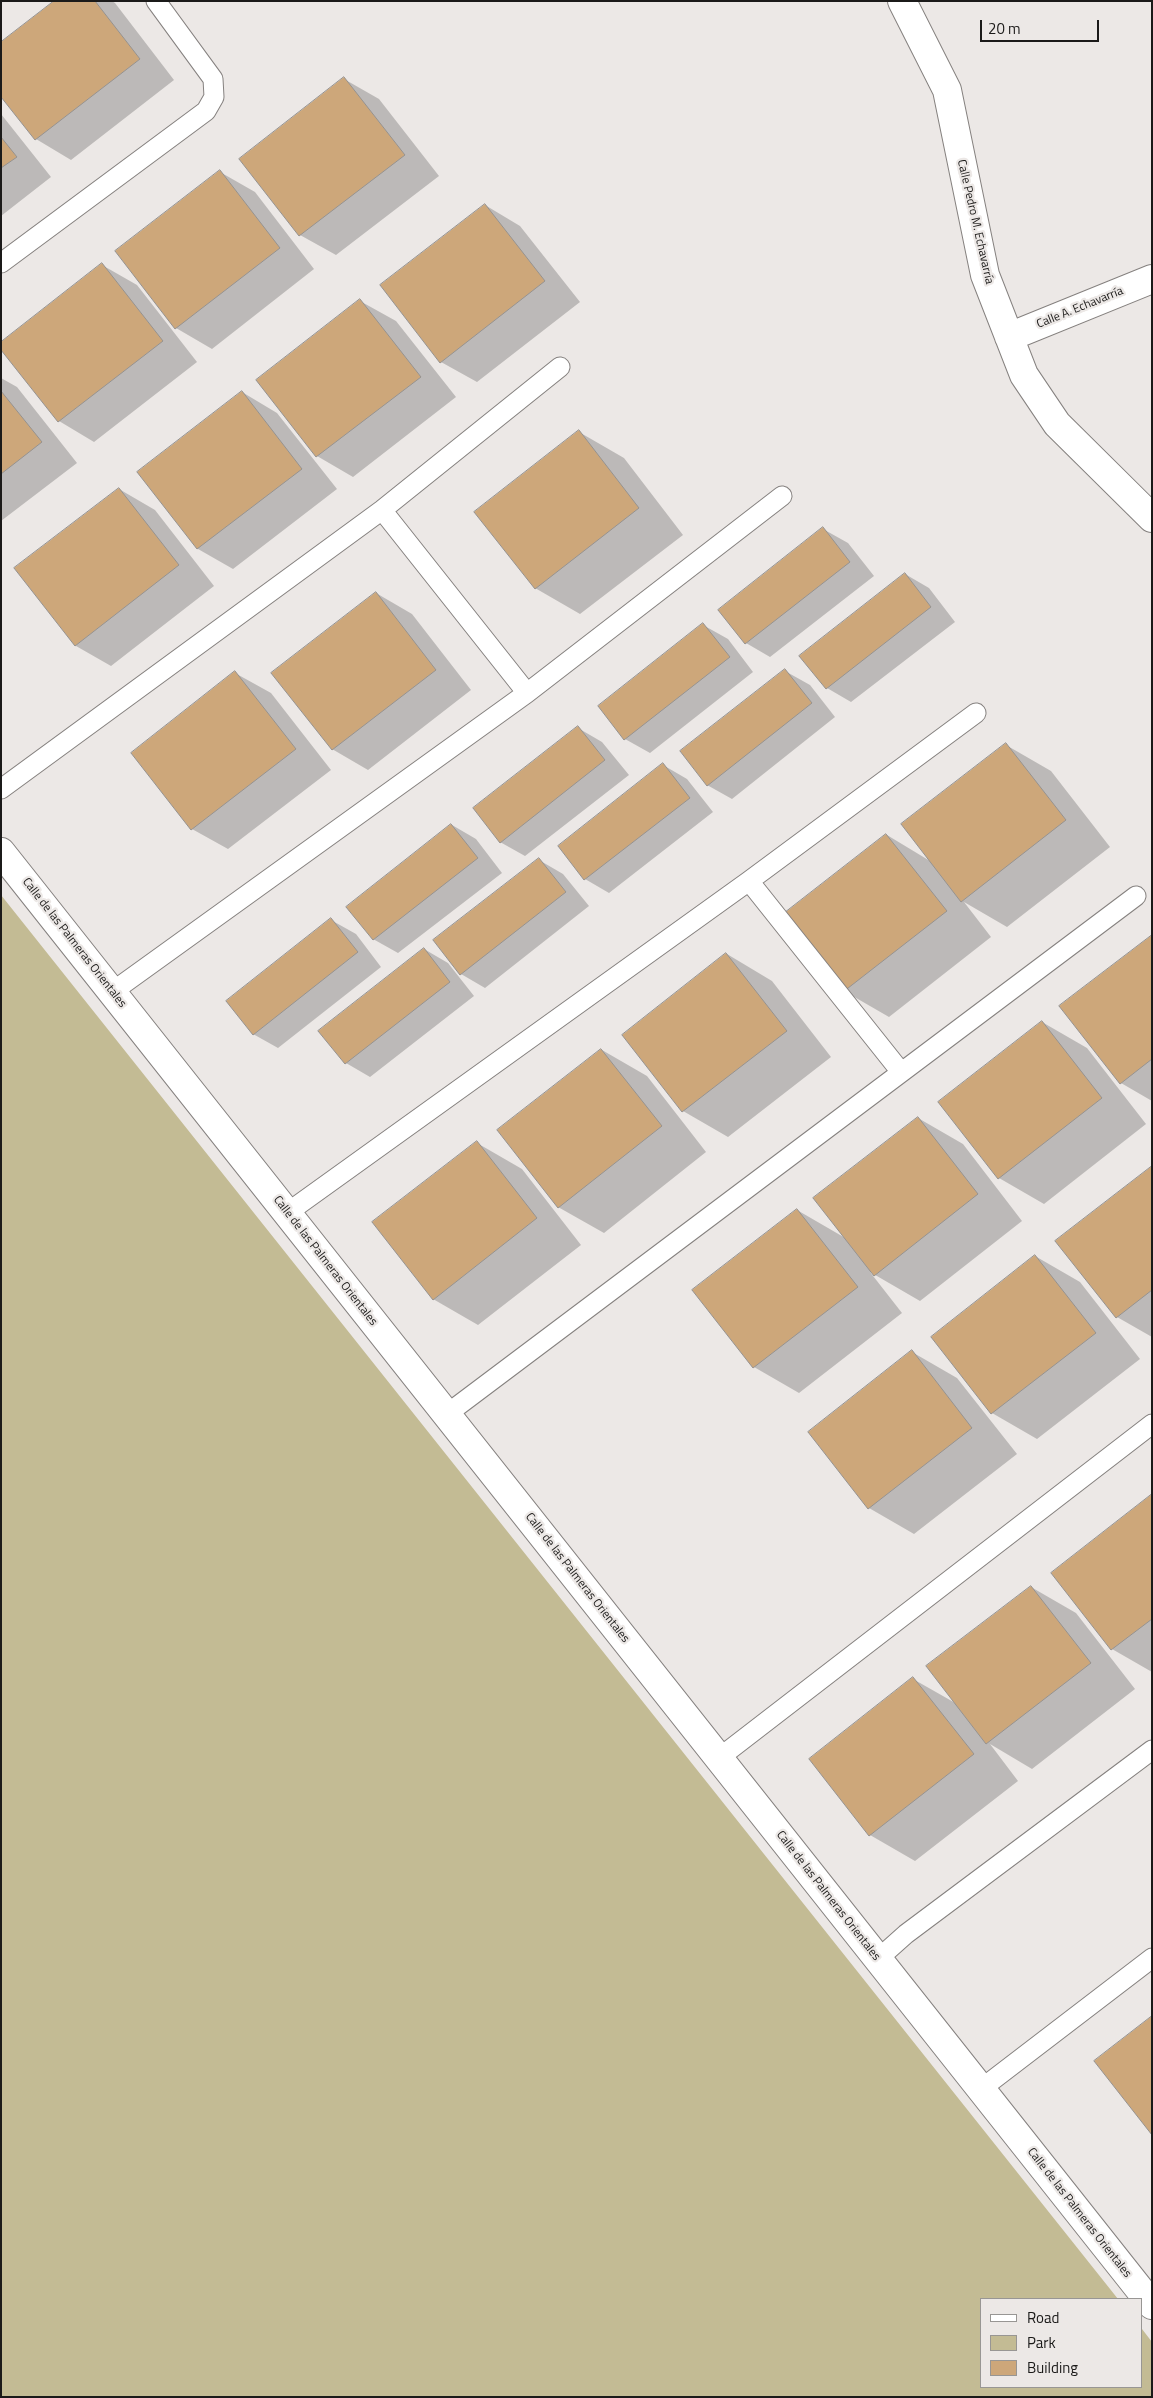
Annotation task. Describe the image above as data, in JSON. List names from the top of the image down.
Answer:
{
  "streets": {
    "street": ["Calle Pedro M. Echavarría", "Calle A. Echavarría", "Calle de las Palmeras Orientales"]
  },
  "crossings": [
    ["Calle Pedro M. Echavarría", "Calle A. Echavarría"]
  ],
  "legend": ["Road", "Park", "Building"],
  "scale_bar": "20 m"
}
